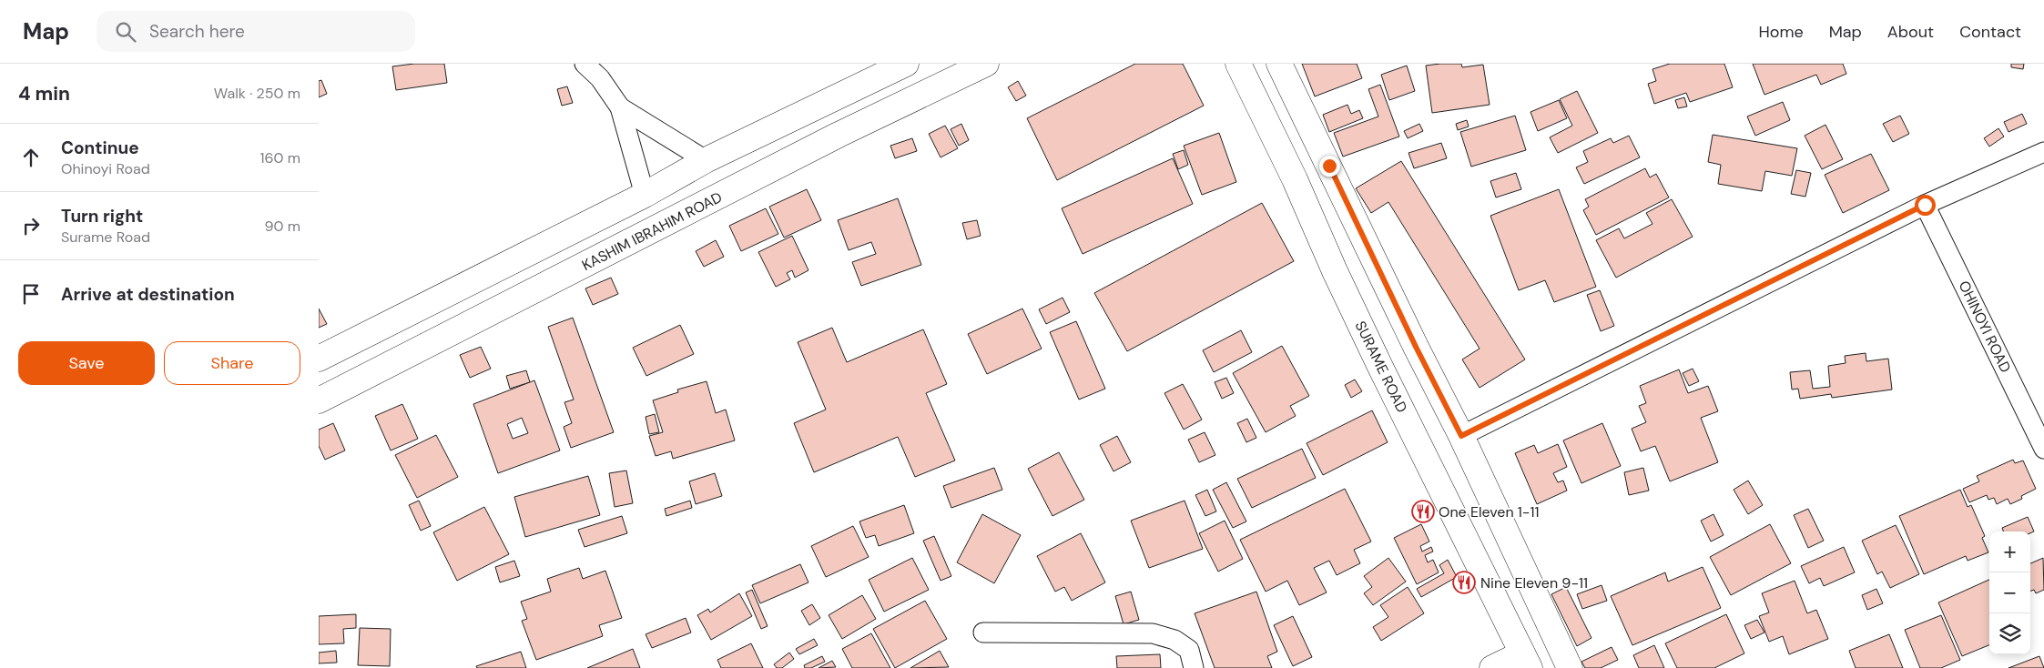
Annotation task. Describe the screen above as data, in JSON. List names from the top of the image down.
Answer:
{
  "streets": {
    "street": ["KASHIM IBRAHIM ROAD", "OHINOYI ROAD", "SURAME ROAD"]
  },
  "places": {
    "restaurant": ["One Eleven 1-11", "Nine Eleven 9-11"]
  },
  "page": {
    "header": "Map",
    "search": "Search here",
    "nav": [
      "Home",
      "Map",
      "About",
      "Contact"
    ],
    "heading": ["4 min", "Walk · 250 m"],
    "list": [
      ["Continue", "Ohinoyi Road", "160 m"],
      ["Turn right", "Surame Road", "90 m"],
      "Arrive at destination"
    ],
    "buttons": ["Save", "Share"],
    "map_buttons": ["+", "−"]
  }
}
